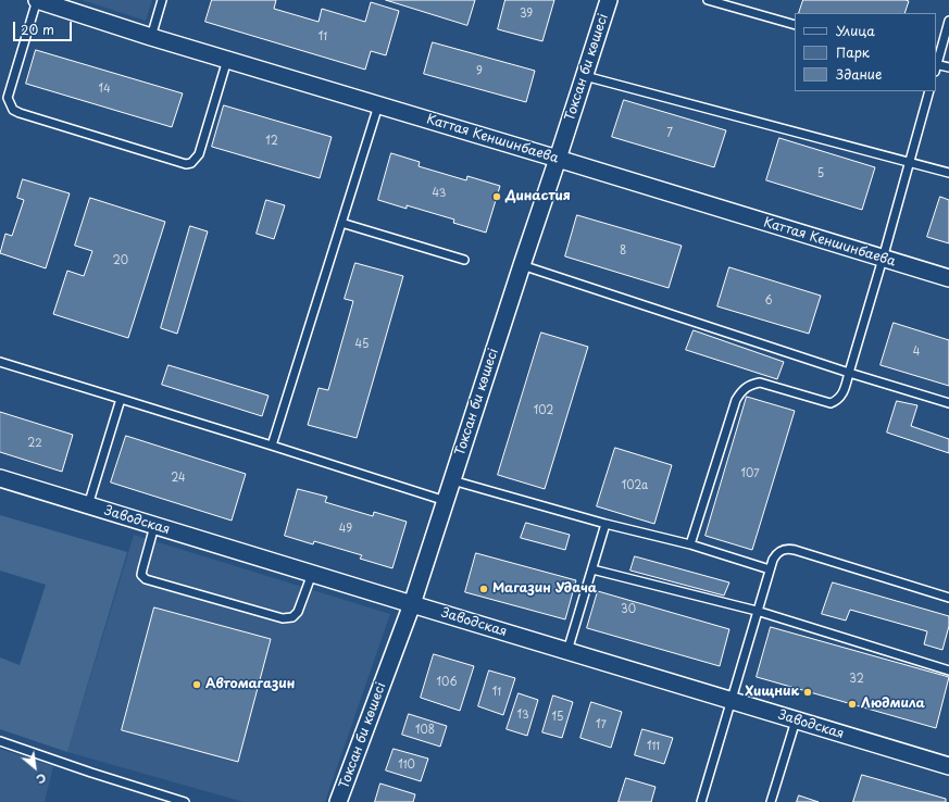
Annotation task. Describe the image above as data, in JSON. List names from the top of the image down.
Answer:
{
  "streets": {
    "street": ["Токсан би көшесі", "Каттая Кеншинбаева", "Заводская"]
  },
  "crossings": [
    ["Токсан би көшесі", "Каттая Кеншинбаева"],
    ["Токсан би көшесі", "Заводская"]
  ],
  "places": [
    "Династия",
    "Магазин Удача",
    "Автомагазин",
    "Хищник",
    "Людмила"
  ],
  "house_numbers": [
    "39",
    "11",
    "9",
    "14",
    "7",
    "12",
    "5",
    "43",
    "8",
    "20",
    "6",
    "45",
    "4",
    "102",
    "22",
    "107",
    "24",
    "102а",
    "49",
    "30",
    "32",
    "106",
    "11",
    "13",
    "15",
    "17",
    "108",
    "111",
    "110"
  ],
  "legend": ["Улица", "Парк", "Здание"],
  "scale_bar": "20 m",
  "north": "bottom right"
}
